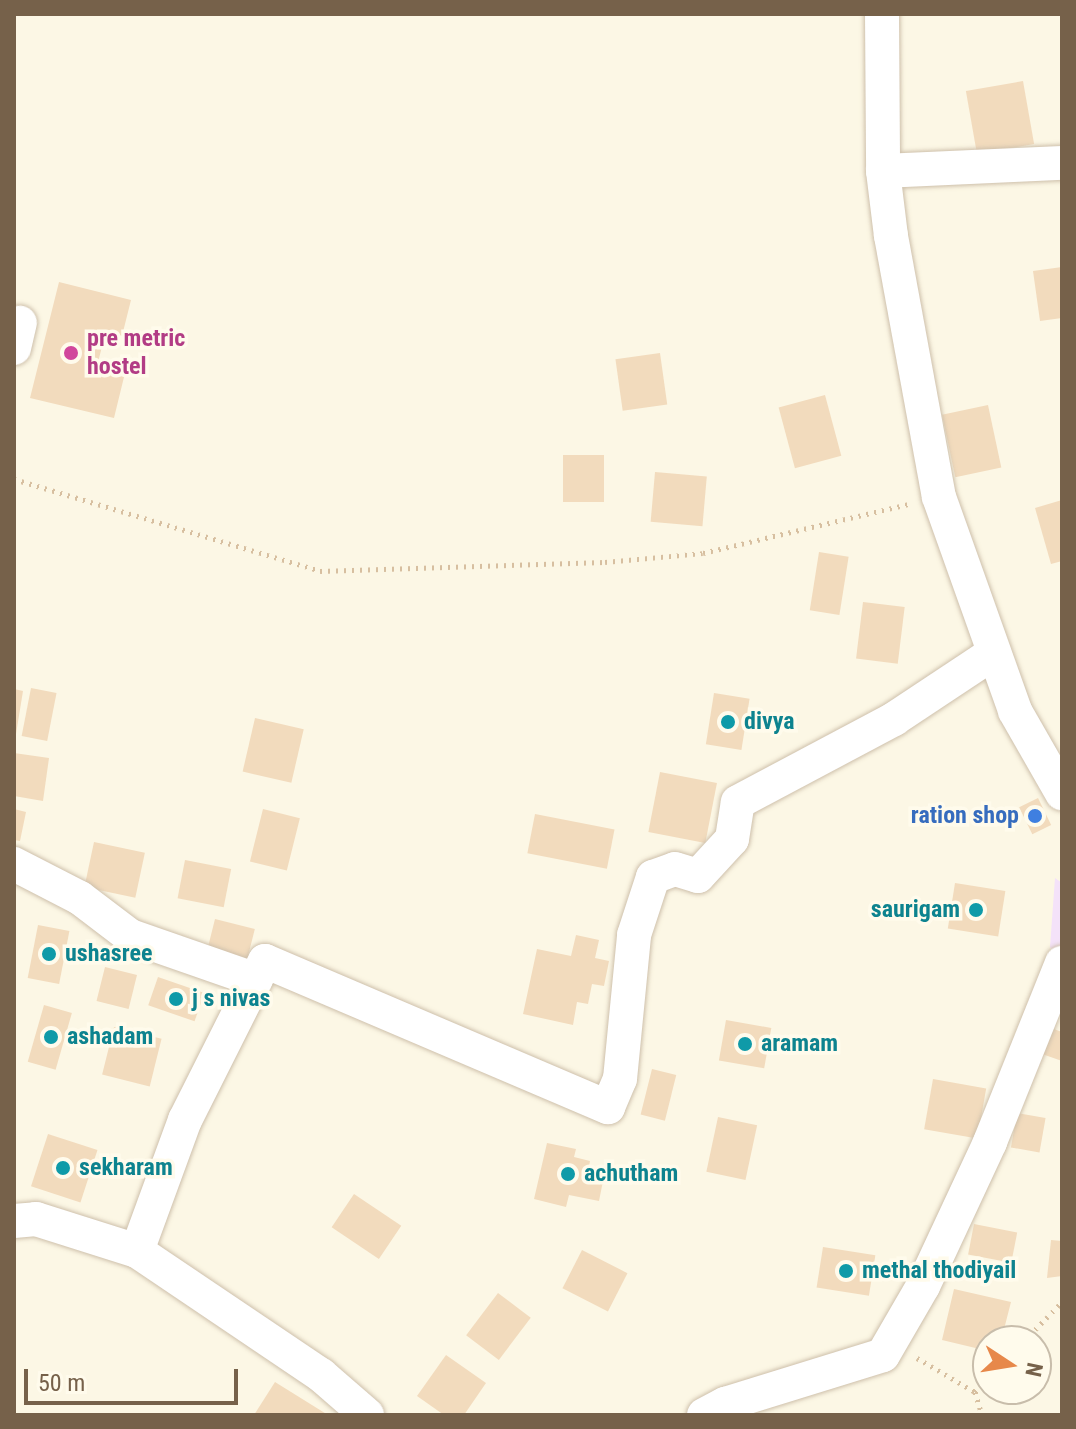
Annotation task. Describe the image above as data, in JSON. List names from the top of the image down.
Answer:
{
  "places": [
    "pre metric hostel",
    "divya",
    "ration shop",
    "saurigam",
    "ushasree",
    "j s nivas",
    "ashadam",
    "aramam",
    "sekharam",
    "achutham",
    "methal thodiyail"
  ],
  "scale_bar": "50 m",
  "north": "right"
}
